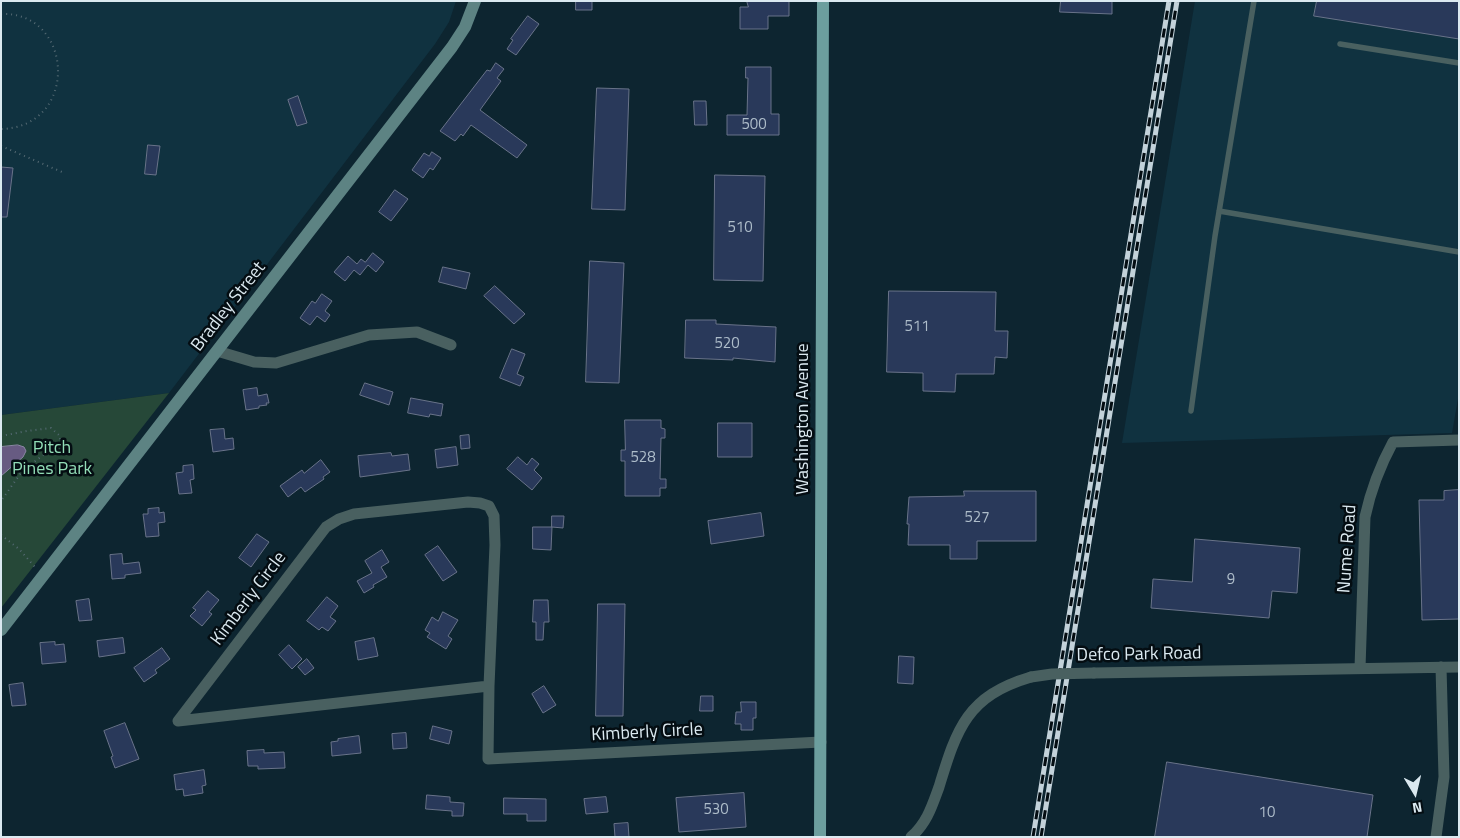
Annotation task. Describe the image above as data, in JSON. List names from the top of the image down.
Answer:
{
  "streets": {
    "main road": ["Washington Avenue"],
    "street": [
      "Bradley Street",
      "Nume Road",
      "Kimberly Circle",
      "Defco Park Road"
    ]
  },
  "crossings": [
    ["Washington Avenue", "Kimberly Circle"],
    ["Nume Road", "Defco Park Road"]
  ],
  "parks": ["Pitch Pines Park"],
  "house_numbers": [
    "500",
    "510",
    "511",
    "520",
    "528",
    "527",
    "9",
    "530",
    "10"
  ],
  "north": "bottom"
}
